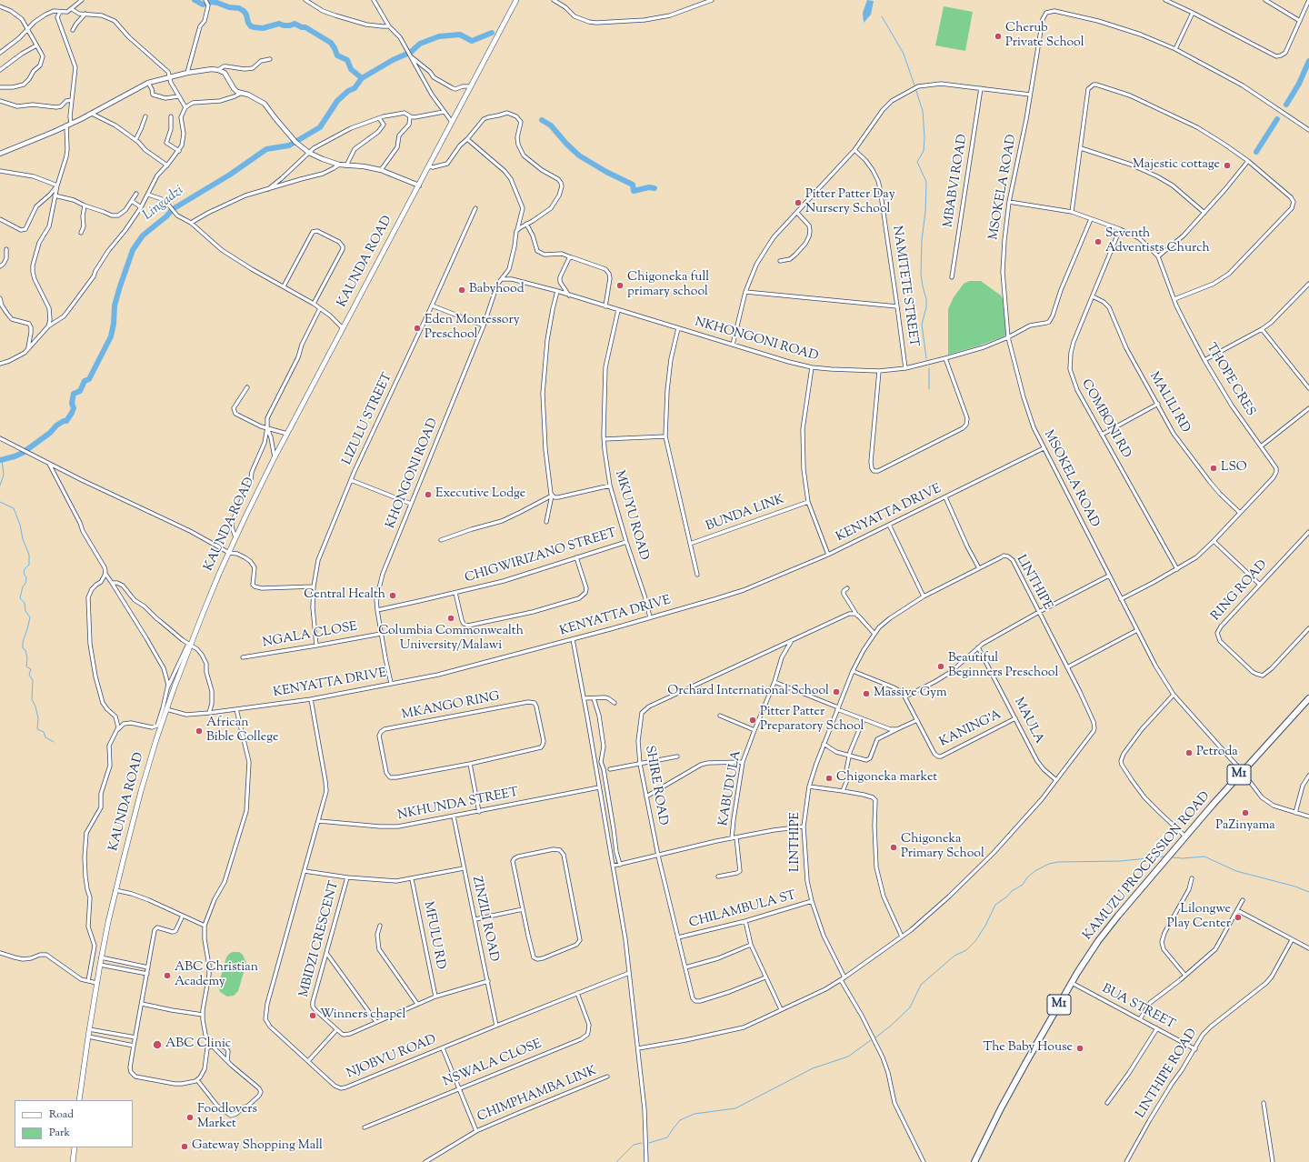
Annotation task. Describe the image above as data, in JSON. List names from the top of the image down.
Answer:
{
  "streets": {
    "highway": ["M1", "KAMUZU PROCESSION ROAD"],
    "main road": ["KAUNDA ROAD"],
    "street": [
      "MBABVI ROAD",
      "MSOKELA ROAD",
      "NAMITETE STREET",
      "NKHONGONI ROAD",
      "THOPE CRES",
      "MALILI RD",
      "LIZULU STREET",
      "COMBONI RD",
      "KHONGONI ROAD",
      "BUNDA LINK",
      "KENYATTA DRIVE",
      "MKUYU ROAD",
      "CHIGWIRIZANO STREET",
      "LINTHIPE",
      "RING ROAD",
      "NGALA CLOSE",
      "MKANGO RING",
      "MAULA",
      "KANING'A",
      "SHIRE ROAD",
      "KABUDULA",
      "NKHUNDA STREET",
      "CHILAMBULA ST",
      "ZINZILI ROAD",
      "MFULU RD",
      "MBIDZI CRESCENT",
      "BUA STREET",
      "NJOBVU ROAD",
      "NSWALA CLOSE",
      "LINTHIPE ROAD",
      "CHIMPHAMBA LINK"
    ]
  },
  "crossings": [
    ["MSOKELA ROAD", "NKHONGONI ROAD"],
    ["MSOKELA ROAD", "THOPE CRES"],
    ["MSOKELA ROAD", "KENYATTA DRIVE"],
    ["MSOKELA ROAD", "KAMUZU PROCESSION ROAD"],
    ["KAUNDA ROAD", "KENYATTA DRIVE"],
    ["NAMITETE STREET", "NKHONGONI ROAD"],
    ["NKHONGONI ROAD", "THOPE CRES"],
    ["NKHONGONI ROAD", "KHONGONI ROAD"],
    ["NKHONGONI ROAD", "MKUYU ROAD"],
    ["THOPE CRES", "MALILI RD"],
    ["THOPE CRES", "COMBONI RD"],
    ["MALILI RD", "COMBONI RD"],
    ["LIZULU STREET", "NGALA CLOSE"],
    ["KHONGONI ROAD", "KENYATTA DRIVE"],
    ["KHONGONI ROAD", "CHIGWIRIZANO STREET"],
    ["KHONGONI ROAD", "NGALA CLOSE"],
    ["KENYATTA DRIVE", "MKUYU ROAD"],
    ["KENYATTA DRIVE", "NJOBVU ROAD"],
    ["MKUYU ROAD", "CHIGWIRIZANO STREET"],
    ["LINTHIPE", "MAULA"],
    ["LINTHIPE", "CHILAMBULA ST"],
    ["MAULA", "KANING'A"],
    ["SHIRE ROAD", "KABUDULA"],
    ["SHIRE ROAD", "CHILAMBULA ST"],
    ["NKHUNDA STREET", "ZINZILI ROAD"],
    ["NKHUNDA STREET", "NJOBVU ROAD"],
    ["KAMUZU PROCESSION ROAD", "BUA STREET"],
    ["ZINZILI ROAD", "NJOBVU ROAD"],
    ["BUA STREET", "LINTHIPE ROAD"],
    ["NJOBVU ROAD", "NSWALA CLOSE"],
    ["NJOBVU ROAD", "CHIMPHAMBA LINK"],
    ["NSWALA CLOSE", "CHIMPHAMBA LINK"]
  ],
  "water": ["Lingadzi"],
  "places": [
    "Cherub Private School",
    "Majestic cottage",
    "Pitter Patter Day Nursery School",
    "Seventh Adventists Church",
    "Chigoneka full primary school",
    "Babyhood",
    "Eden Montessory Preschool",
    "LSO",
    "Executive Lodge",
    "Central Health",
    "Columbia Commonwealth University/Malawi",
    "Beautiful Beginners Preschool",
    "Orchard International School",
    "Massive Gym",
    "Pitter Patter Preparatory School",
    "African Bible College",
    "Petroda",
    "Chigoneka market",
    "PaZinyama",
    "Chigoneka Primary School",
    "Lilongwe Play Center",
    "ABC Christian Academy",
    "Winners chapel",
    "ABC Clinic",
    "The Baby House",
    "Foodlovers Market",
    "Gateway Shopping Mall"
  ],
  "legend": ["Road", "Park"]
}
